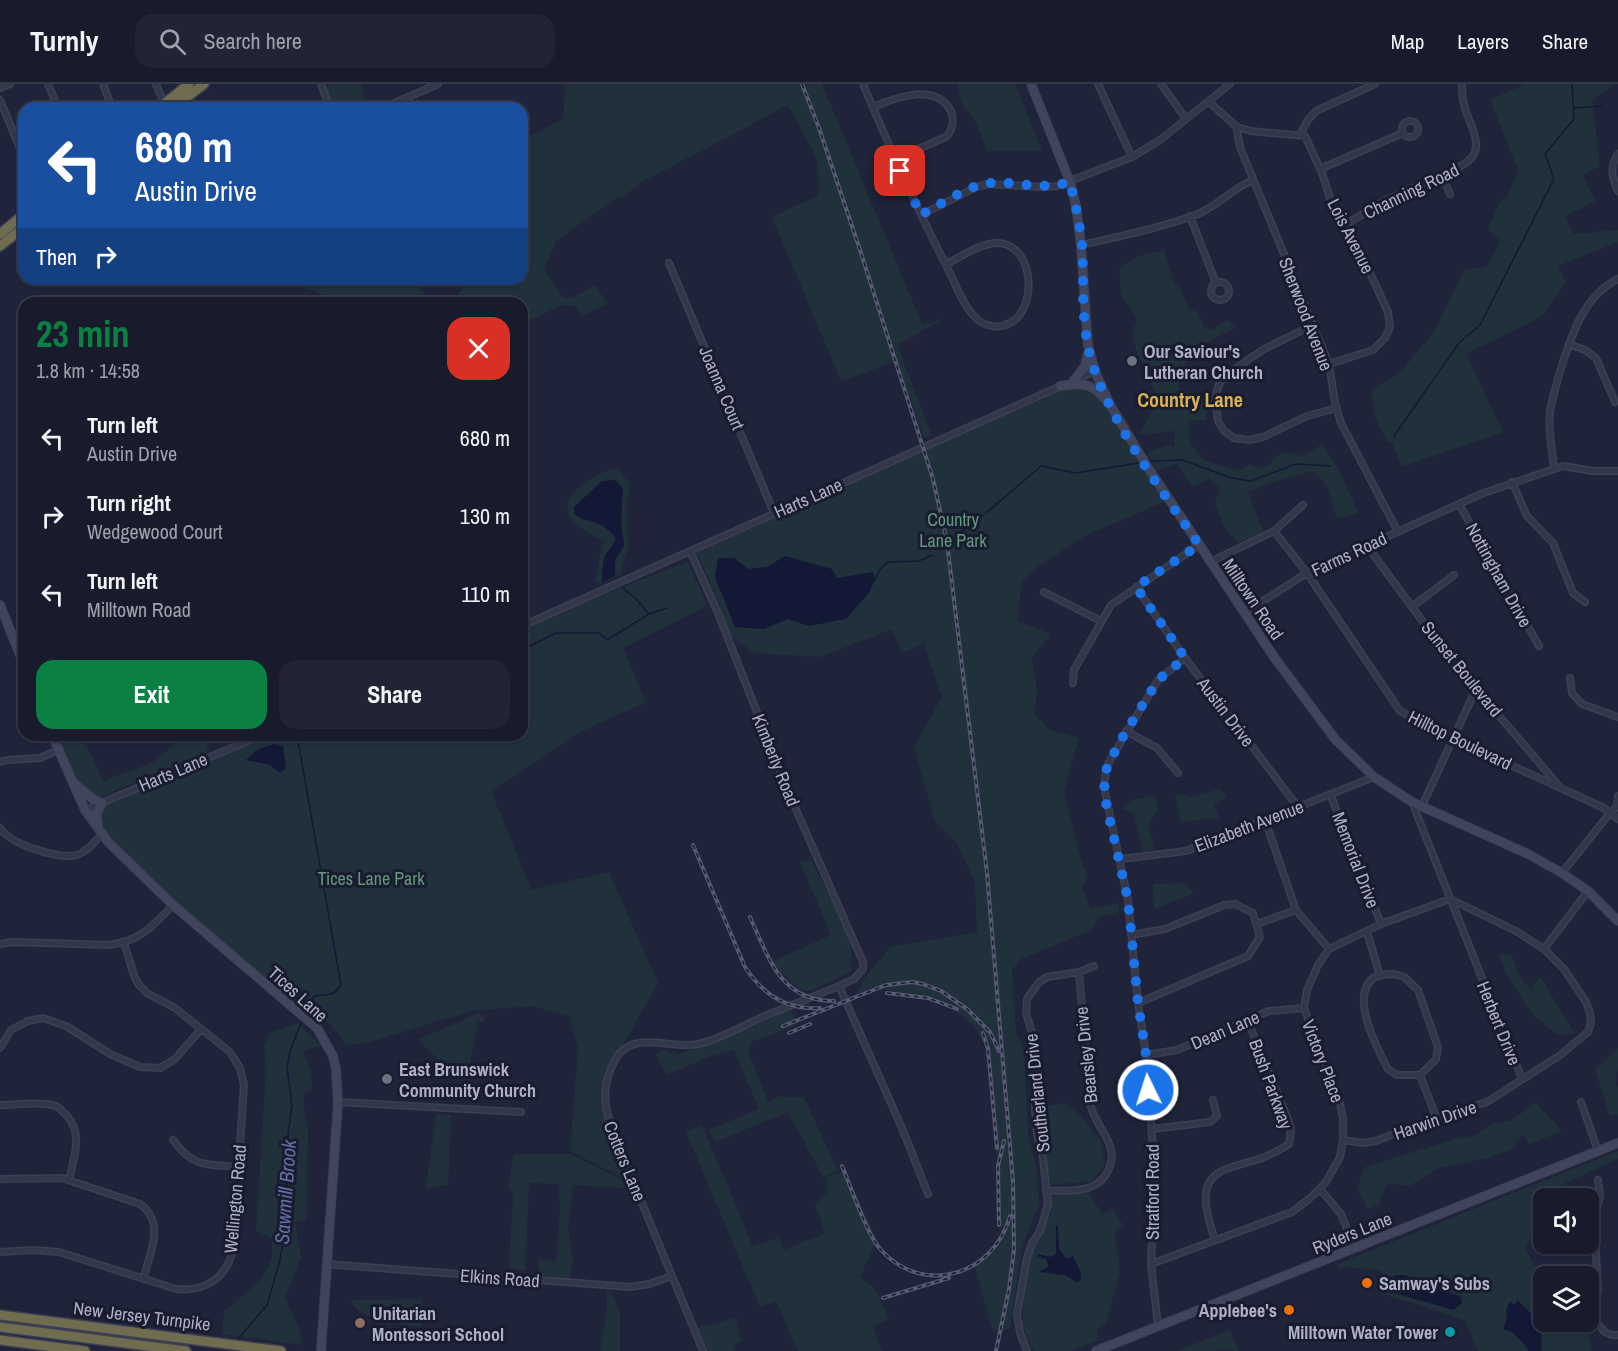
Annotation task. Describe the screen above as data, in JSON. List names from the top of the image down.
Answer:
{
  "streets": {
    "highway": ["New Jersey Turnpike"],
    "street": [
      "Channing Road",
      "Lois Avenue",
      "Sherwood Avenue",
      "Joanna Court",
      "Harts Lane",
      "Farms Road",
      "Nottingham Drive",
      "Milltown Road",
      "Sunset Boulevard",
      "Austin Drive",
      "Hilltop Boulevard",
      "Kimberly Road",
      "Elizabeth Avenue",
      "Memorial Drive",
      "Tices Lane",
      "Herbert Drive",
      "Dean Lane",
      "Bearsley Drive",
      "Victory Place",
      "Bush Parkway",
      "Southerland Drive",
      "Harwin Drive",
      "Cotters Lane",
      "Stratford Road",
      "Wellington Road",
      "Ryders Lane",
      "Elkins Road"
    ]
  },
  "crossings": [
    ["Channing Road", "Lois Avenue"],
    ["Lois Avenue", "Sherwood Avenue"],
    ["Sherwood Avenue", "Farms Road"],
    ["Joanna Court", "Harts Lane"],
    ["Harts Lane", "Milltown Road"],
    ["Harts Lane", "Kimberly Road"],
    ["Harts Lane", "Tices Lane"],
    ["Farms Road", "Nottingham Drive"],
    ["Farms Road", "Milltown Road"],
    ["Farms Road", "Sunset Boulevard"],
    ["Farms Road", "Hilltop Boulevard"],
    ["Milltown Road", "Elizabeth Avenue"],
    ["Milltown Road", "Herbert Drive"],
    ["Sunset Boulevard", "Hilltop Boulevard"],
    ["Austin Drive", "Elizabeth Avenue"],
    ["Austin Drive", "Stratford Road"],
    ["Kimberly Road", "Cotters Lane"],
    ["Elizabeth Avenue", "Memorial Drive"],
    ["Elizabeth Avenue", "Stratford Road"],
    ["Tices Lane", "Elkins Road"],
    ["Herbert Drive", "Harwin Drive"],
    ["Dean Lane", "Victory Place"],
    ["Dean Lane", "Bush Parkway"],
    ["Dean Lane", "Stratford Road"],
    ["Bearsley Drive", "Southerland Drive"],
    ["Victory Place", "Bush Parkway"],
    ["Victory Place", "Harwin Drive"],
    ["Victory Place", "Stratford Road"],
    ["Cotters Lane", "Elkins Road"],
    ["Stratford Road", "Ryders Lane"]
  ],
  "districts": ["Country Lane"],
  "water": ["Sawmill Brook"],
  "parks": ["Country Lane Park", "Tices Lane Park"],
  "places": [
    "Our Saviour's Lutheran Church",
    "East Brunswick Community Church",
    "Samway's Subs",
    "Applebee's",
    "Unitarian Montessori School",
    "Milltown Water Tower"
  ],
  "page": {
    "header": "Turnly",
    "search": "Search here",
    "nav": ["Map", "Layers", "Share"],
    "turn": ["680 m", "Austin Drive"],
    "then": "Then",
    "heading": ["23 min", "1.8 km · 14:58"],
    "list": [
      {
        "name": "Turn left",
        "note": "Austin Drive",
        "value": "680 m"
      },
      {
        "name": "Turn right",
        "note": "Wedgewood Court",
        "value": "130 m"
      },
      {
        "name": "Turn left",
        "note": "Milltown Road",
        "value": "110 m"
      }
    ],
    "buttons": ["Exit", "Share"]
  }
}
